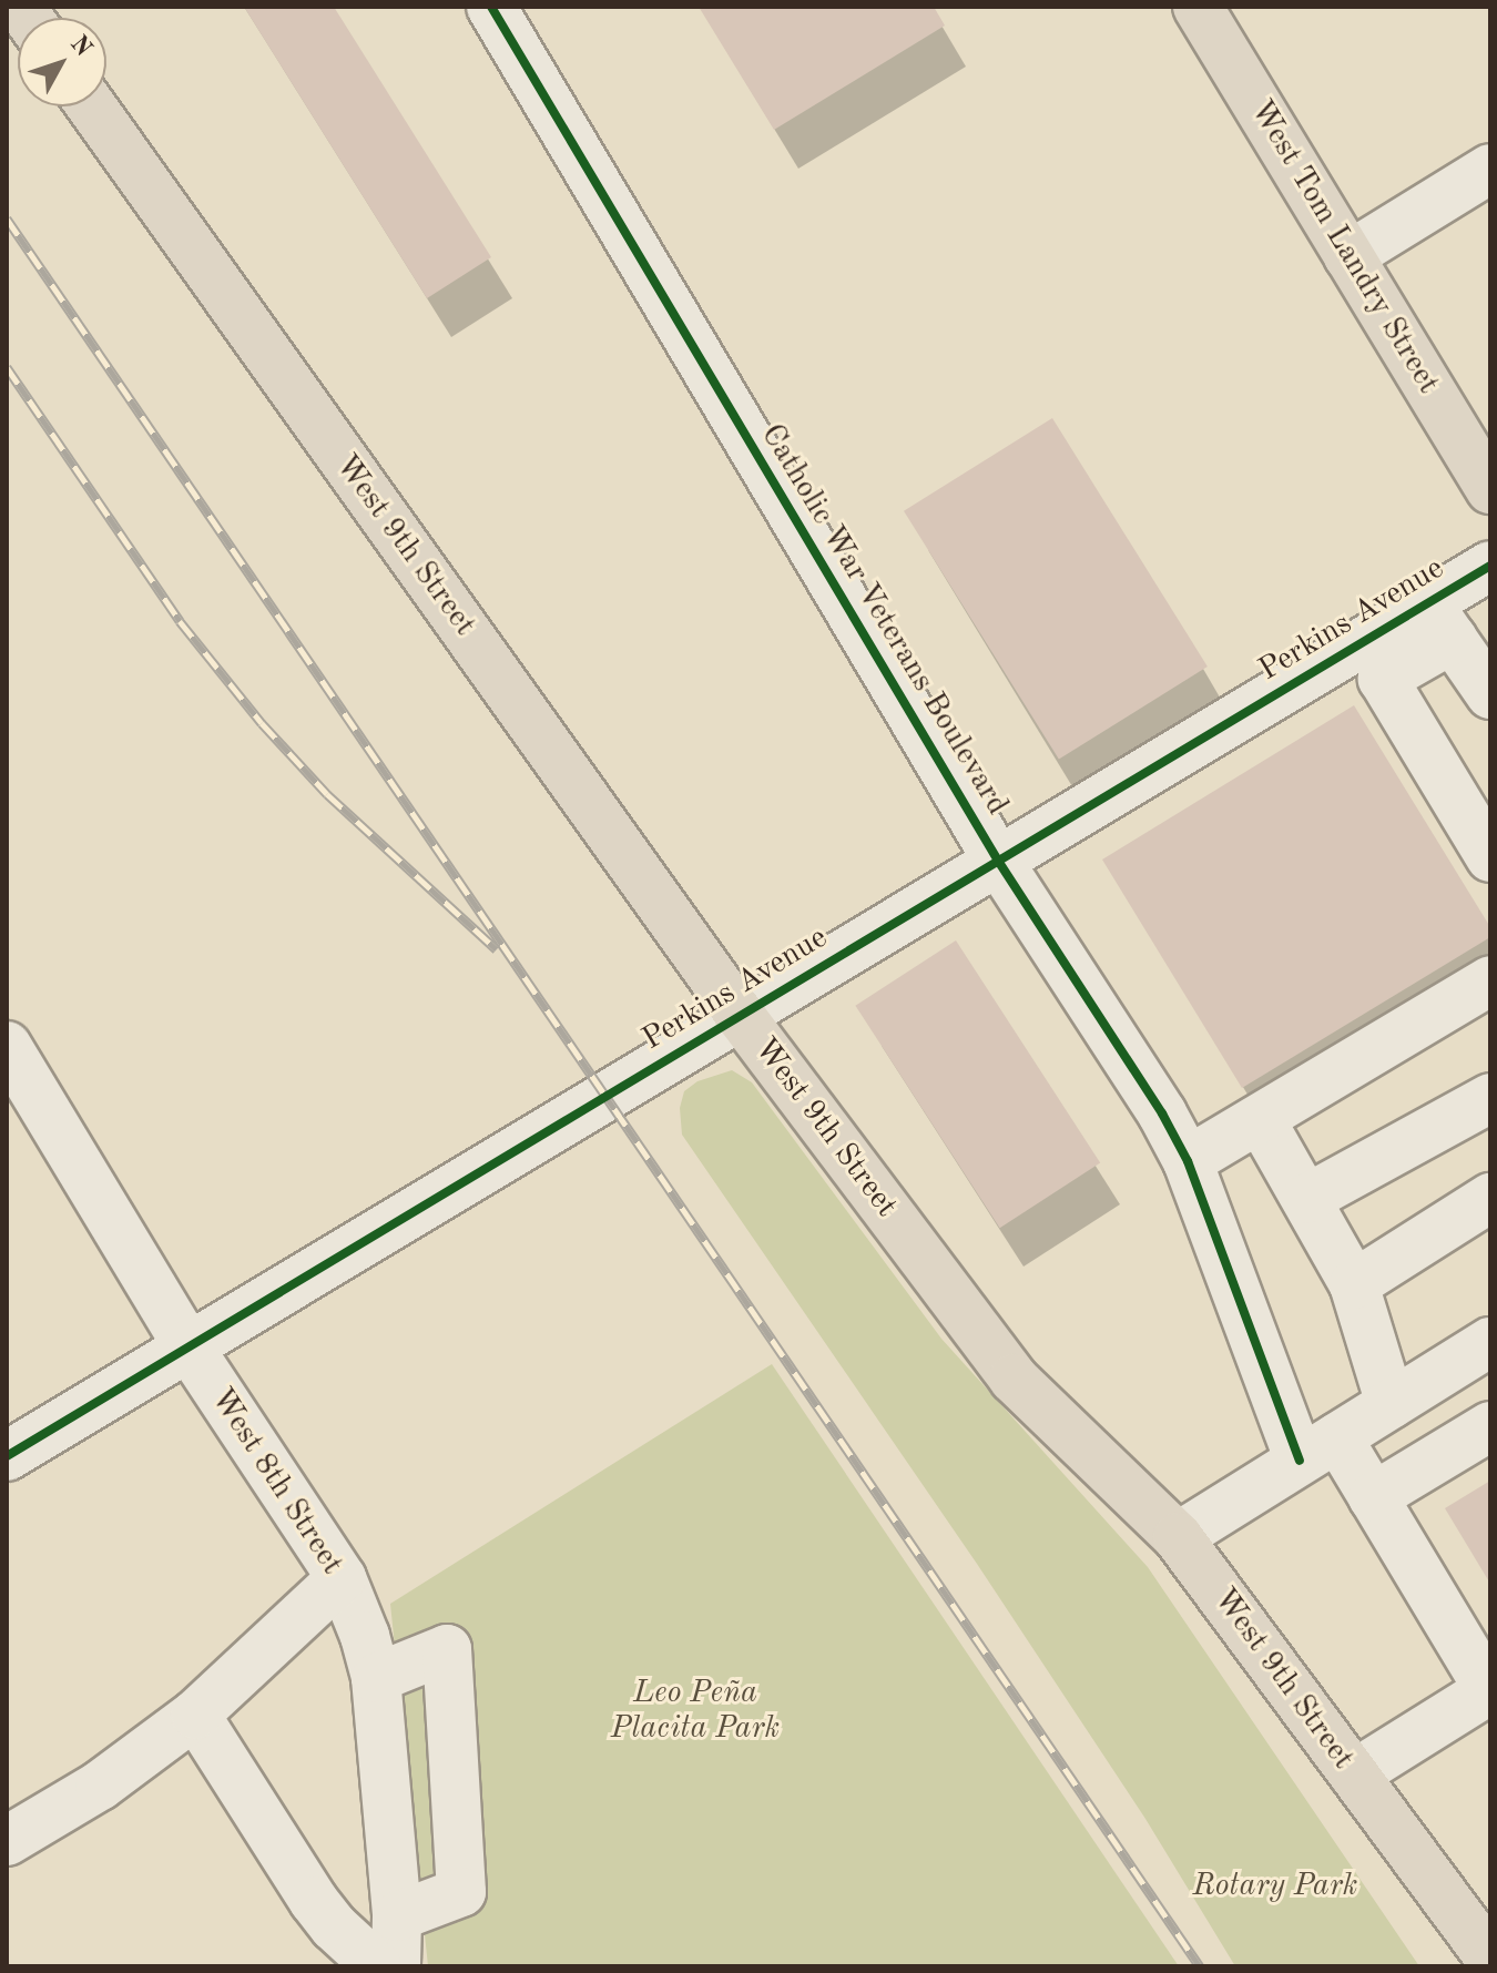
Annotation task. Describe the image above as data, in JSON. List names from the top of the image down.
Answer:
{
  "streets": {
    "main road": ["West Tom Landry Street", "West 9th Street"],
    "street": ["Catholic War Veterans Boulevard", "Perkins Avenue", "West 8th Street"]
  },
  "crossings": [
    ["West 9th Street", "Perkins Avenue"],
    ["Catholic War Veterans Boulevard", "Perkins Avenue"],
    ["Perkins Avenue", "West 8th Street"]
  ],
  "parks": ["Leo Peña Placita Park", "Rotary Park"],
  "north": "top right"
}
